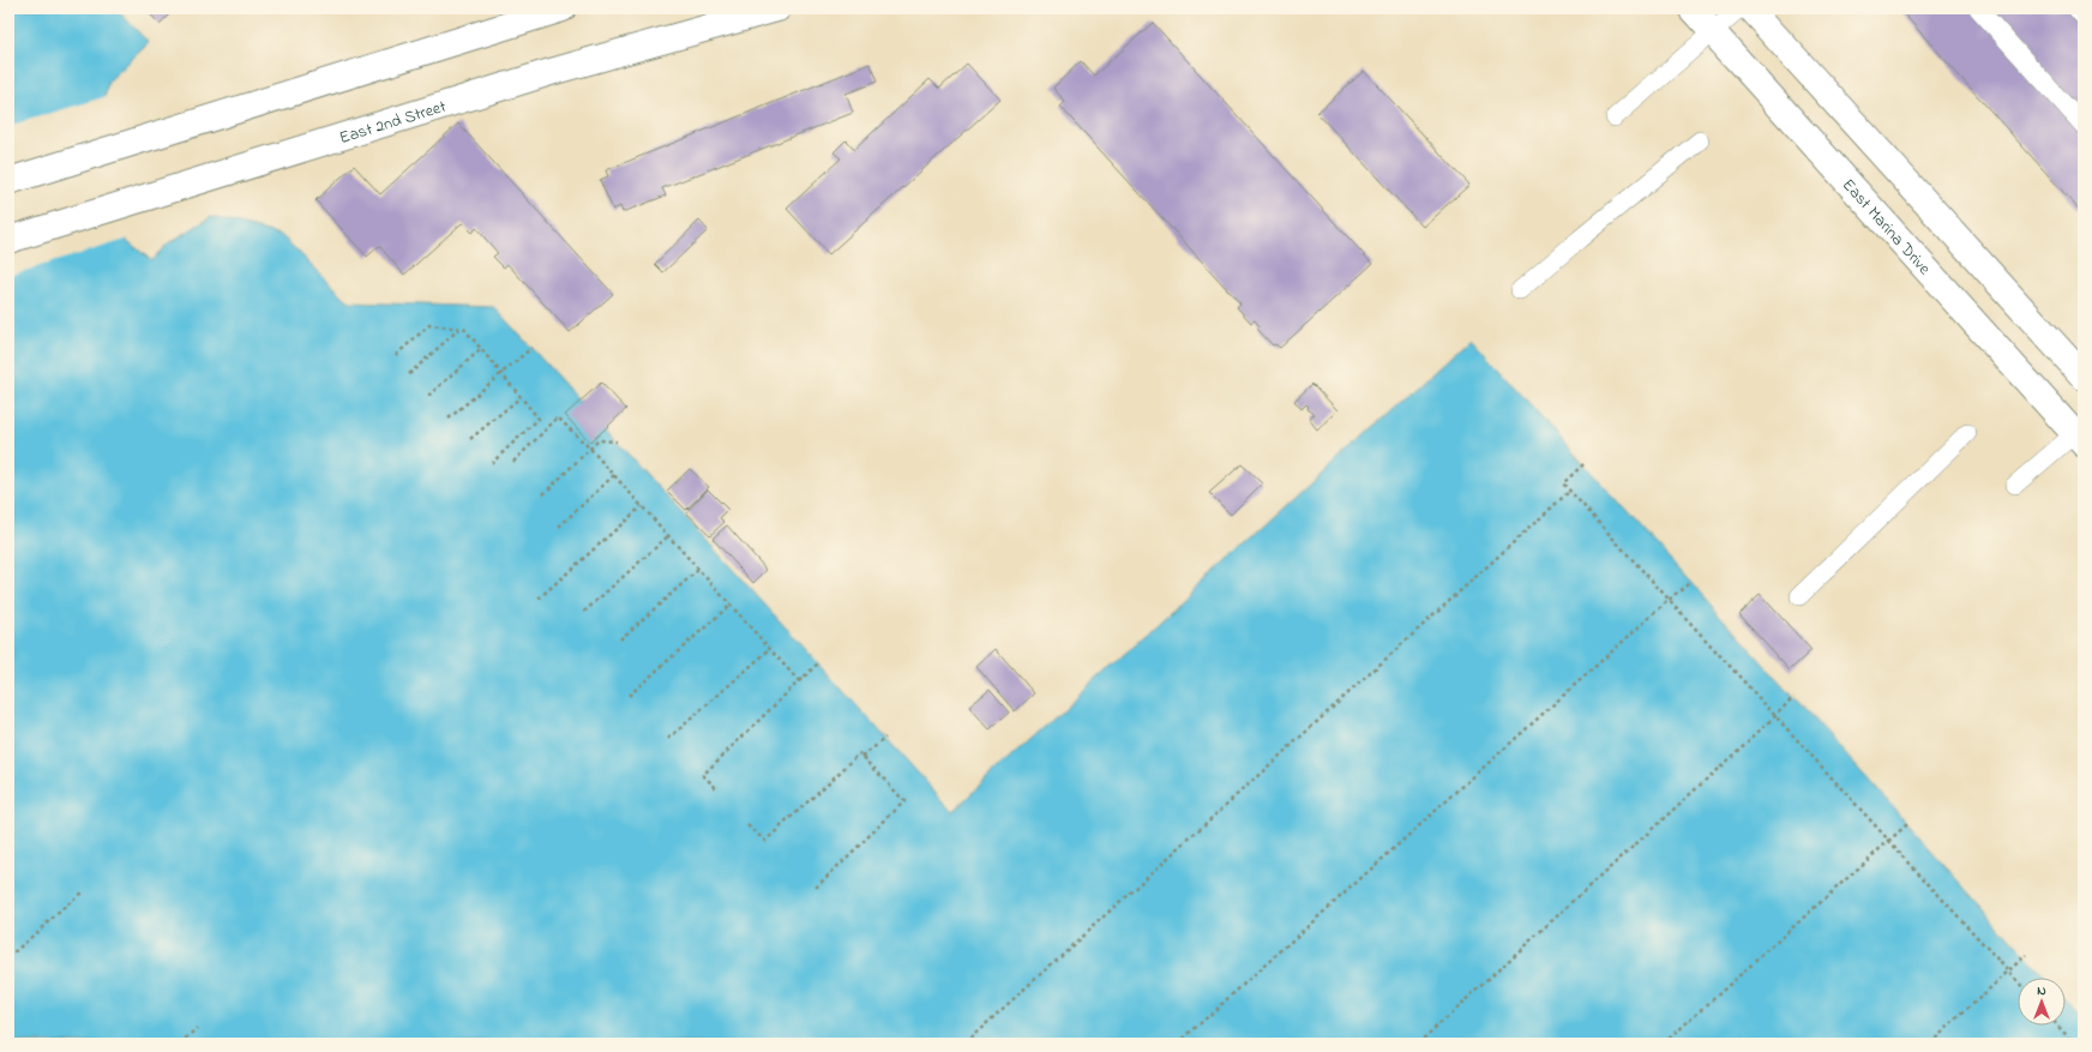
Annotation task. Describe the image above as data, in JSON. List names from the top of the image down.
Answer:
{
  "streets": {
    "main road": ["East 2nd Street", "East Marina Drive"]
  },
  "north": "top"
}
